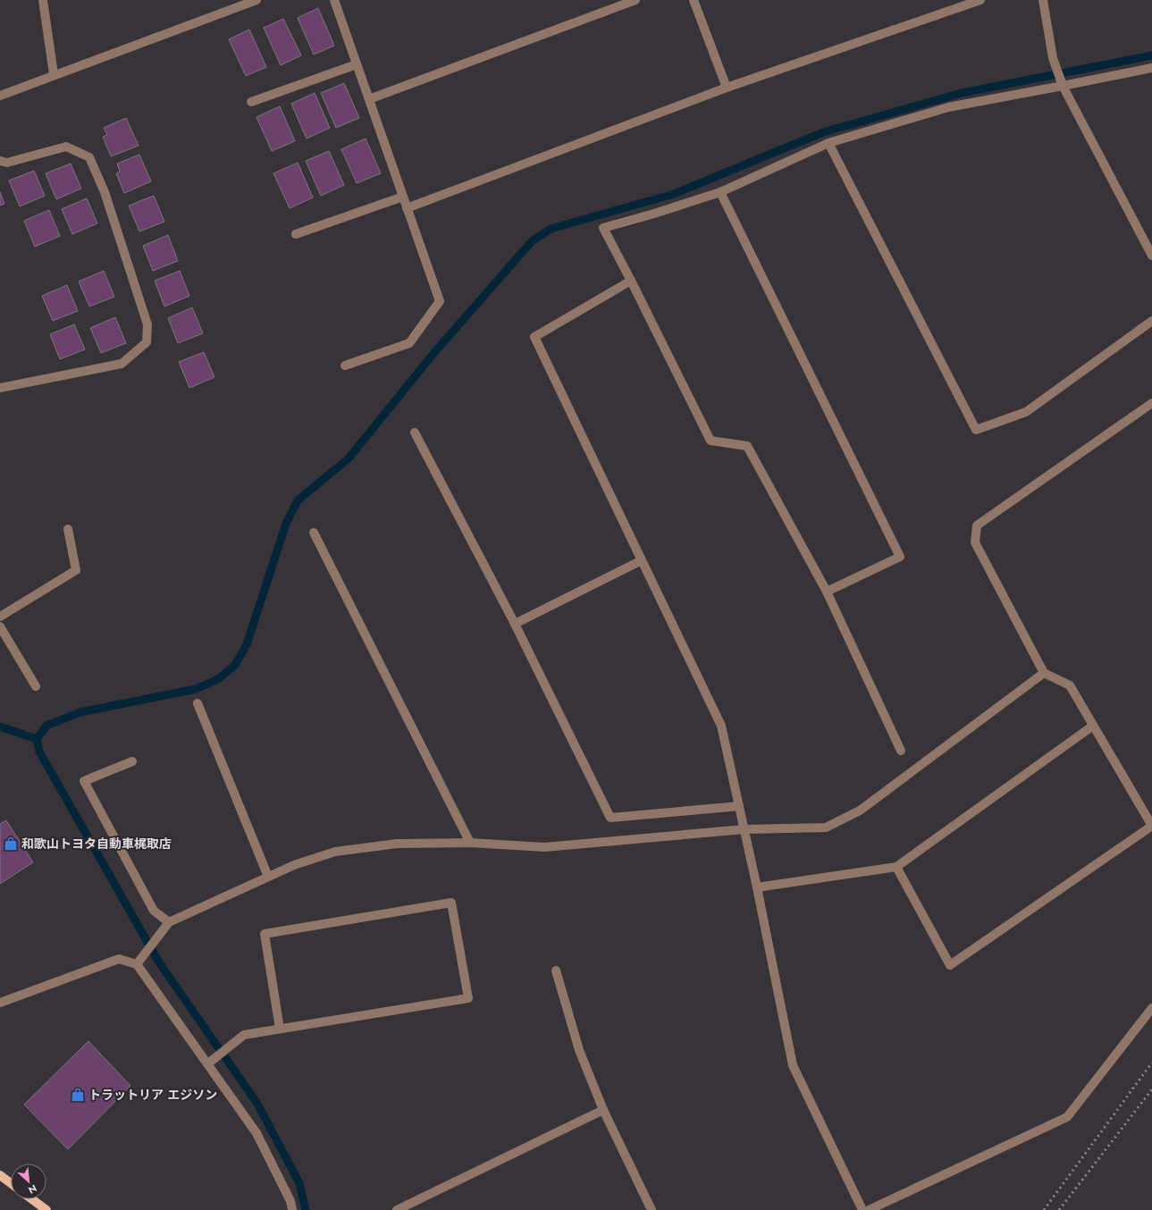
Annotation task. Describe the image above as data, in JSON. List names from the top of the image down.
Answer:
{
  "places": {
    "shop": ["和歌山トヨタ自動車梶取店", "トラットリア エジソン"]
  },
  "north": "bottom right"
}
